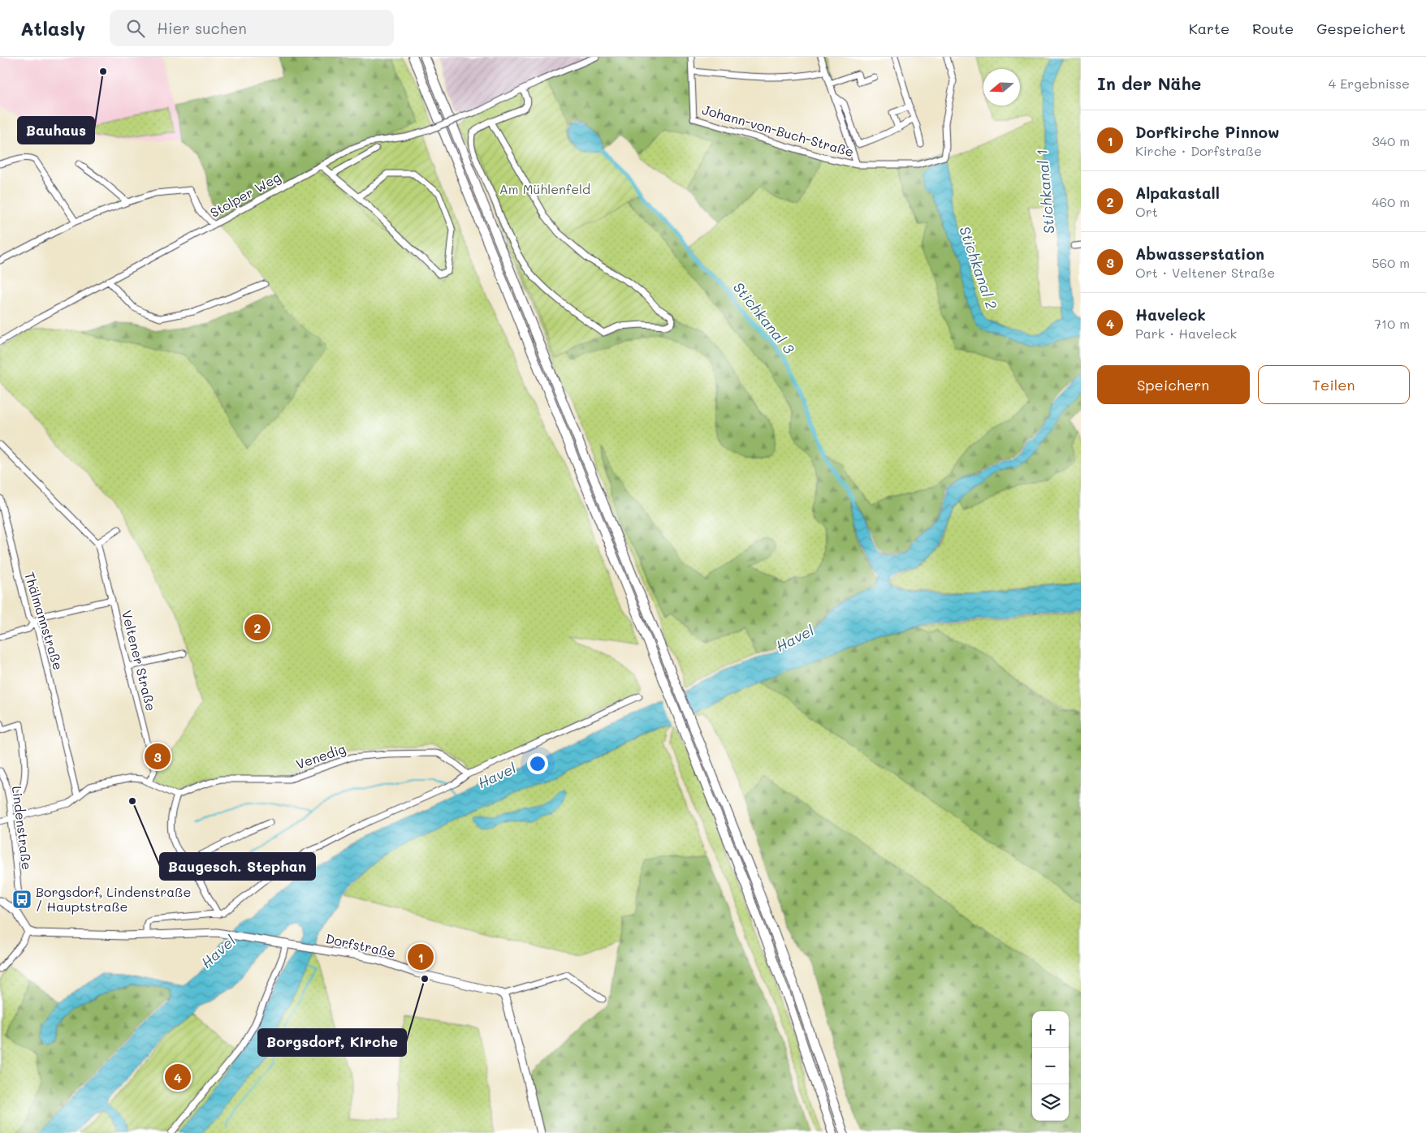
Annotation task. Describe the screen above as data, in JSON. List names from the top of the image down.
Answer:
{
  "streets": {
    "main road": ["Dorfstraße"],
    "street": [
      "Johann-von-Buch-Straße",
      "Stolper Weg",
      "Thälmannstraße",
      "Veltener Straße",
      "Venedig",
      "Lindenstraße"
    ]
  },
  "water": [
    "Stichkanal 1",
    "Stichkanal 2",
    "Stichkanal 3",
    "Havel"
  ],
  "parks": ["Am Mühlenfeld"],
  "places": {
    "other": ["Bauhaus", "Baugesch. Stephan", "Borgsdorf, Kirche"],
    "bus stop": ["Borgsdorf, Lindenstraße / Hauptstraße"]
  },
  "north": "left",
  "page": {
    "header": "Atlasly",
    "search": "Hier suchen",
    "nav": ["Karte", "Route", "Gespeichert"],
    "heading": ["In der Nähe", "4 Ergebnisse"],
    "list": [
      {
        "mark": "1",
        "name": "Dorfkirche Pinnow",
        "note": "Kirche · Dorfstraße",
        "value": "340 m"
      },
      {
        "mark": "2",
        "name": "Alpakastall",
        "note": "Ort",
        "value": "460 m"
      },
      {
        "mark": "3",
        "name": "Abwasserstation",
        "note": "Ort · Veltener Straße",
        "value": "560 m"
      },
      {
        "mark": "4",
        "name": "Haveleck",
        "note": "Park · Haveleck",
        "value": "710 m"
      }
    ],
    "buttons": ["Speichern", "Teilen"],
    "pins": [
      "2",
      "3",
      "1",
      "4"
    ],
    "map_buttons": ["+", "−"]
  }
}
